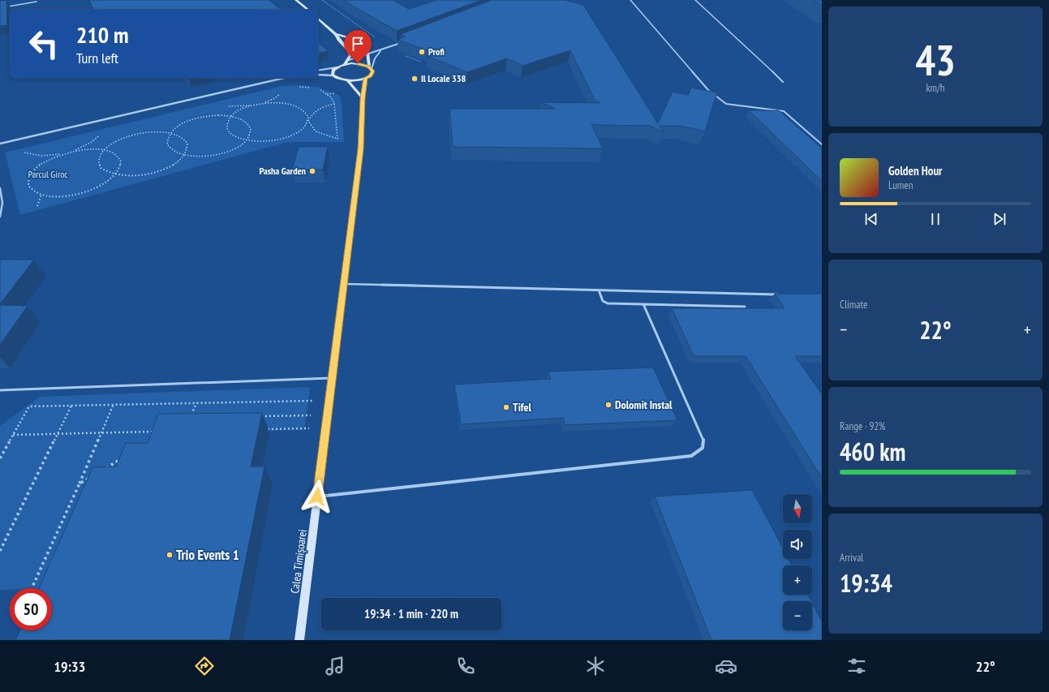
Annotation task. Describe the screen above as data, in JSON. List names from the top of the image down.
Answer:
{
  "streets": {
    "main road": ["Calea Timișoarei"]
  },
  "parks": ["Parcul Giroc"],
  "places": [
    "Profi",
    "Il Locale 338",
    "Pasha Garden",
    "Dolomit Instal",
    "Tifel",
    "Trio Events 1"
  ],
  "north": "bottom",
  "page": {
    "tile": [
      ["43", "km/h"],
      "Climate",
      ["Range · 92%", "460 km"],
      ["Arrival", "19:34"]
    ],
    "turn": ["210 m", "Turn left"],
    "song": ["Golden Hour", "Lumen"],
    "heat": ["−", "22°", "+"],
    "map_buttons": ["+", "−"],
    "limit": "50",
    "trip": "19:34 · 1 min · 220 m",
    "tabs": ["19:33", "22°"]
  }
}
